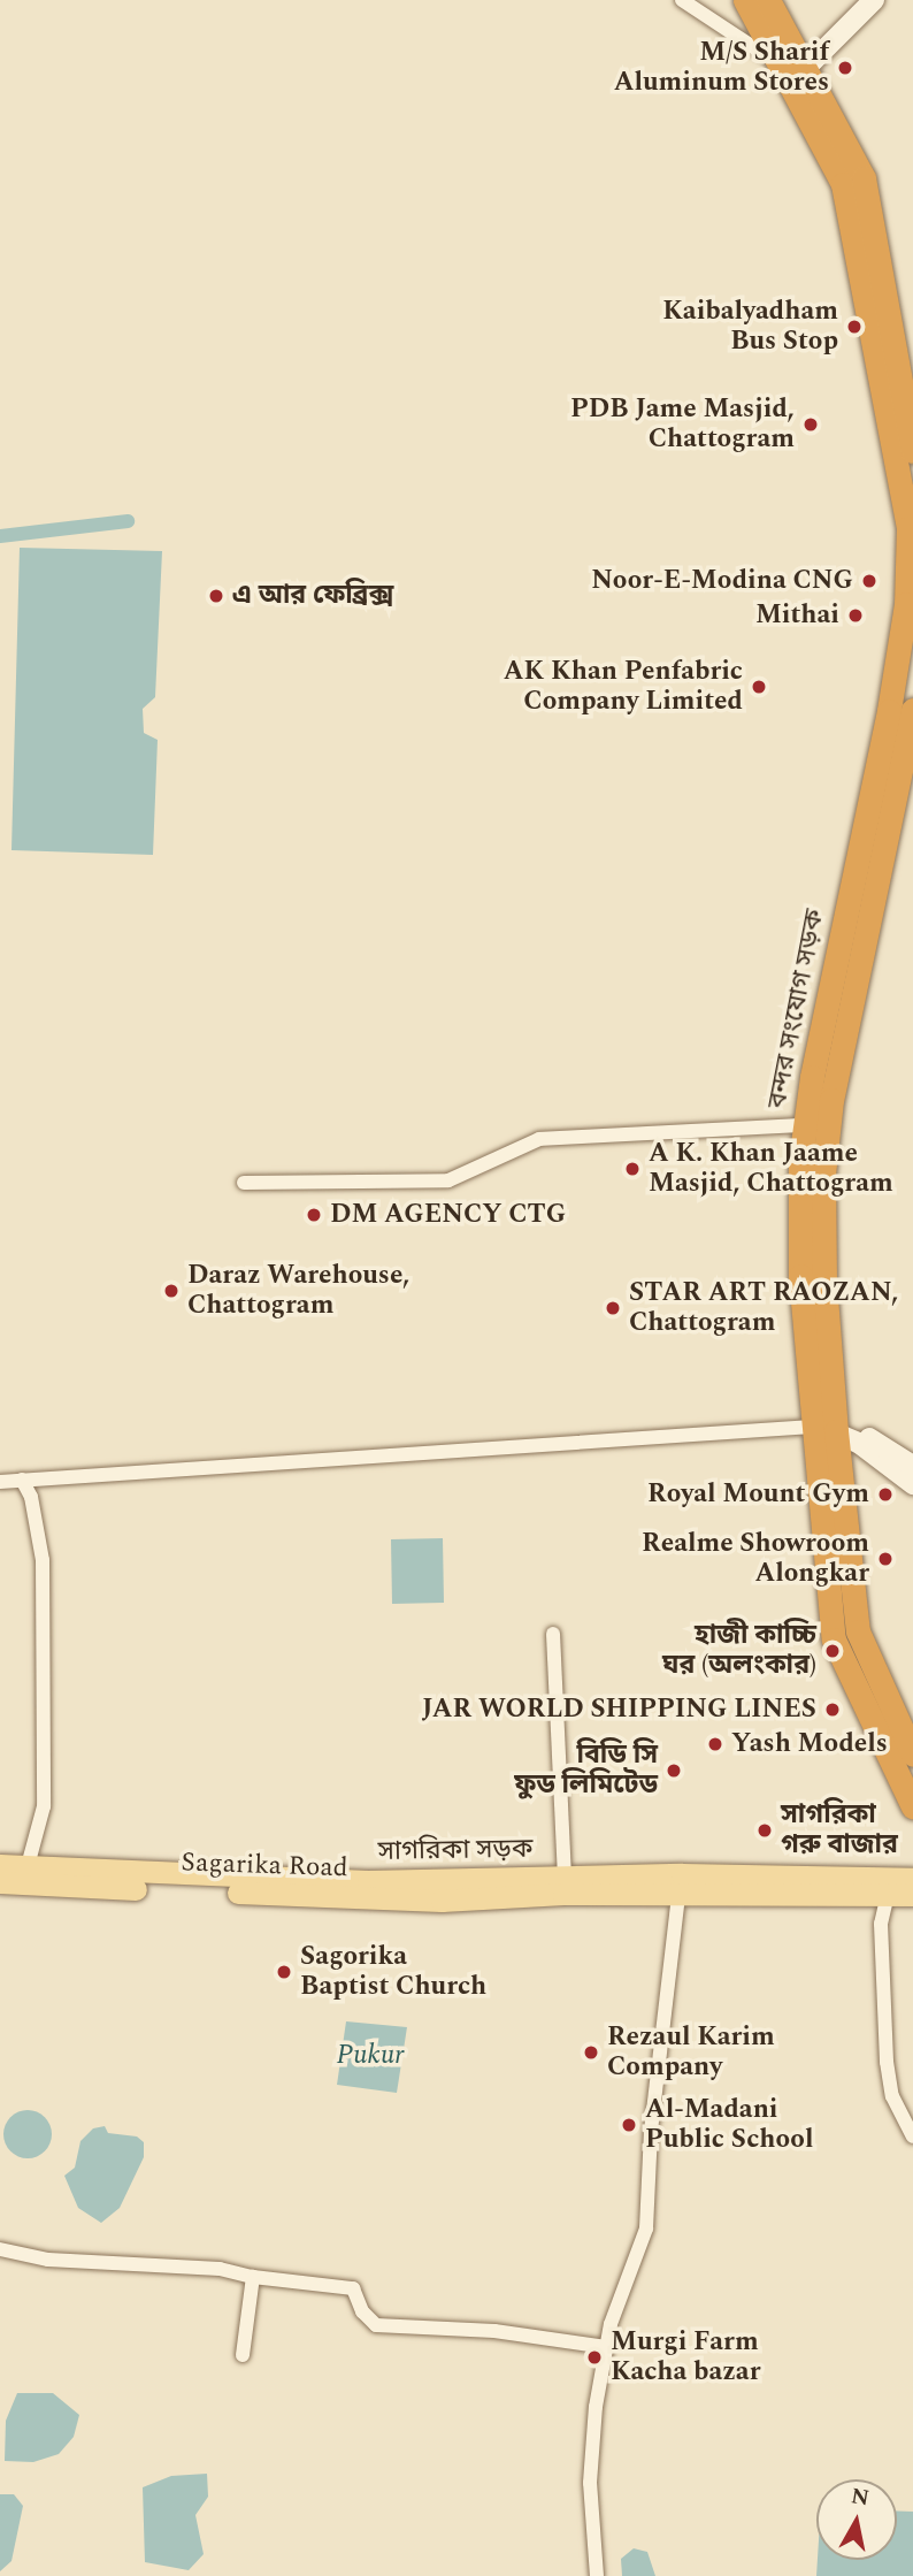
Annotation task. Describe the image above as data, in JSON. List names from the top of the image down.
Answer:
{
  "streets": {
    "highway": ["বন্দর সংযোগ সড়ক"],
    "main road": ["সাগরিকা সড়ক", "Sagarika Road"]
  },
  "crossings": [
    ["সাগরিকা সড়ক", "Sagarika Road"]
  ],
  "water": ["Pukur"],
  "places": [
    "M/S Sharif Aluminum Stores",
    "Kaibalyadham Bus Stop",
    "PDB Jame Masjid, Chattogram",
    "Noor-E-Modina CNG",
    "এ আর ফেব্রিক্স",
    "Mithai",
    "AK Khan Penfabric Company Limited",
    "A K. Khan Jaame Masjid, Chattogram",
    "DM AGENCY CTG",
    "Daraz Warehouse, Chattogram",
    "STAR ART RAOZAN, Chattogram",
    "Royal Mount Gym",
    "Realme Showroom Alongkar",
    "হাজী কাচ্চি ঘর (অলংকার)",
    "JAR WORLD SHIPPING LINES",
    "Yash Models",
    "বিডি সি ফুড লিমিটেড",
    "সাগরিকা গরু বাজার",
    "Sagorika Baptist Church",
    "Rezaul Karim Company",
    "Al-Madani Public School",
    "Murgi Farm Kacha bazar"
  ],
  "north": "top"
}
